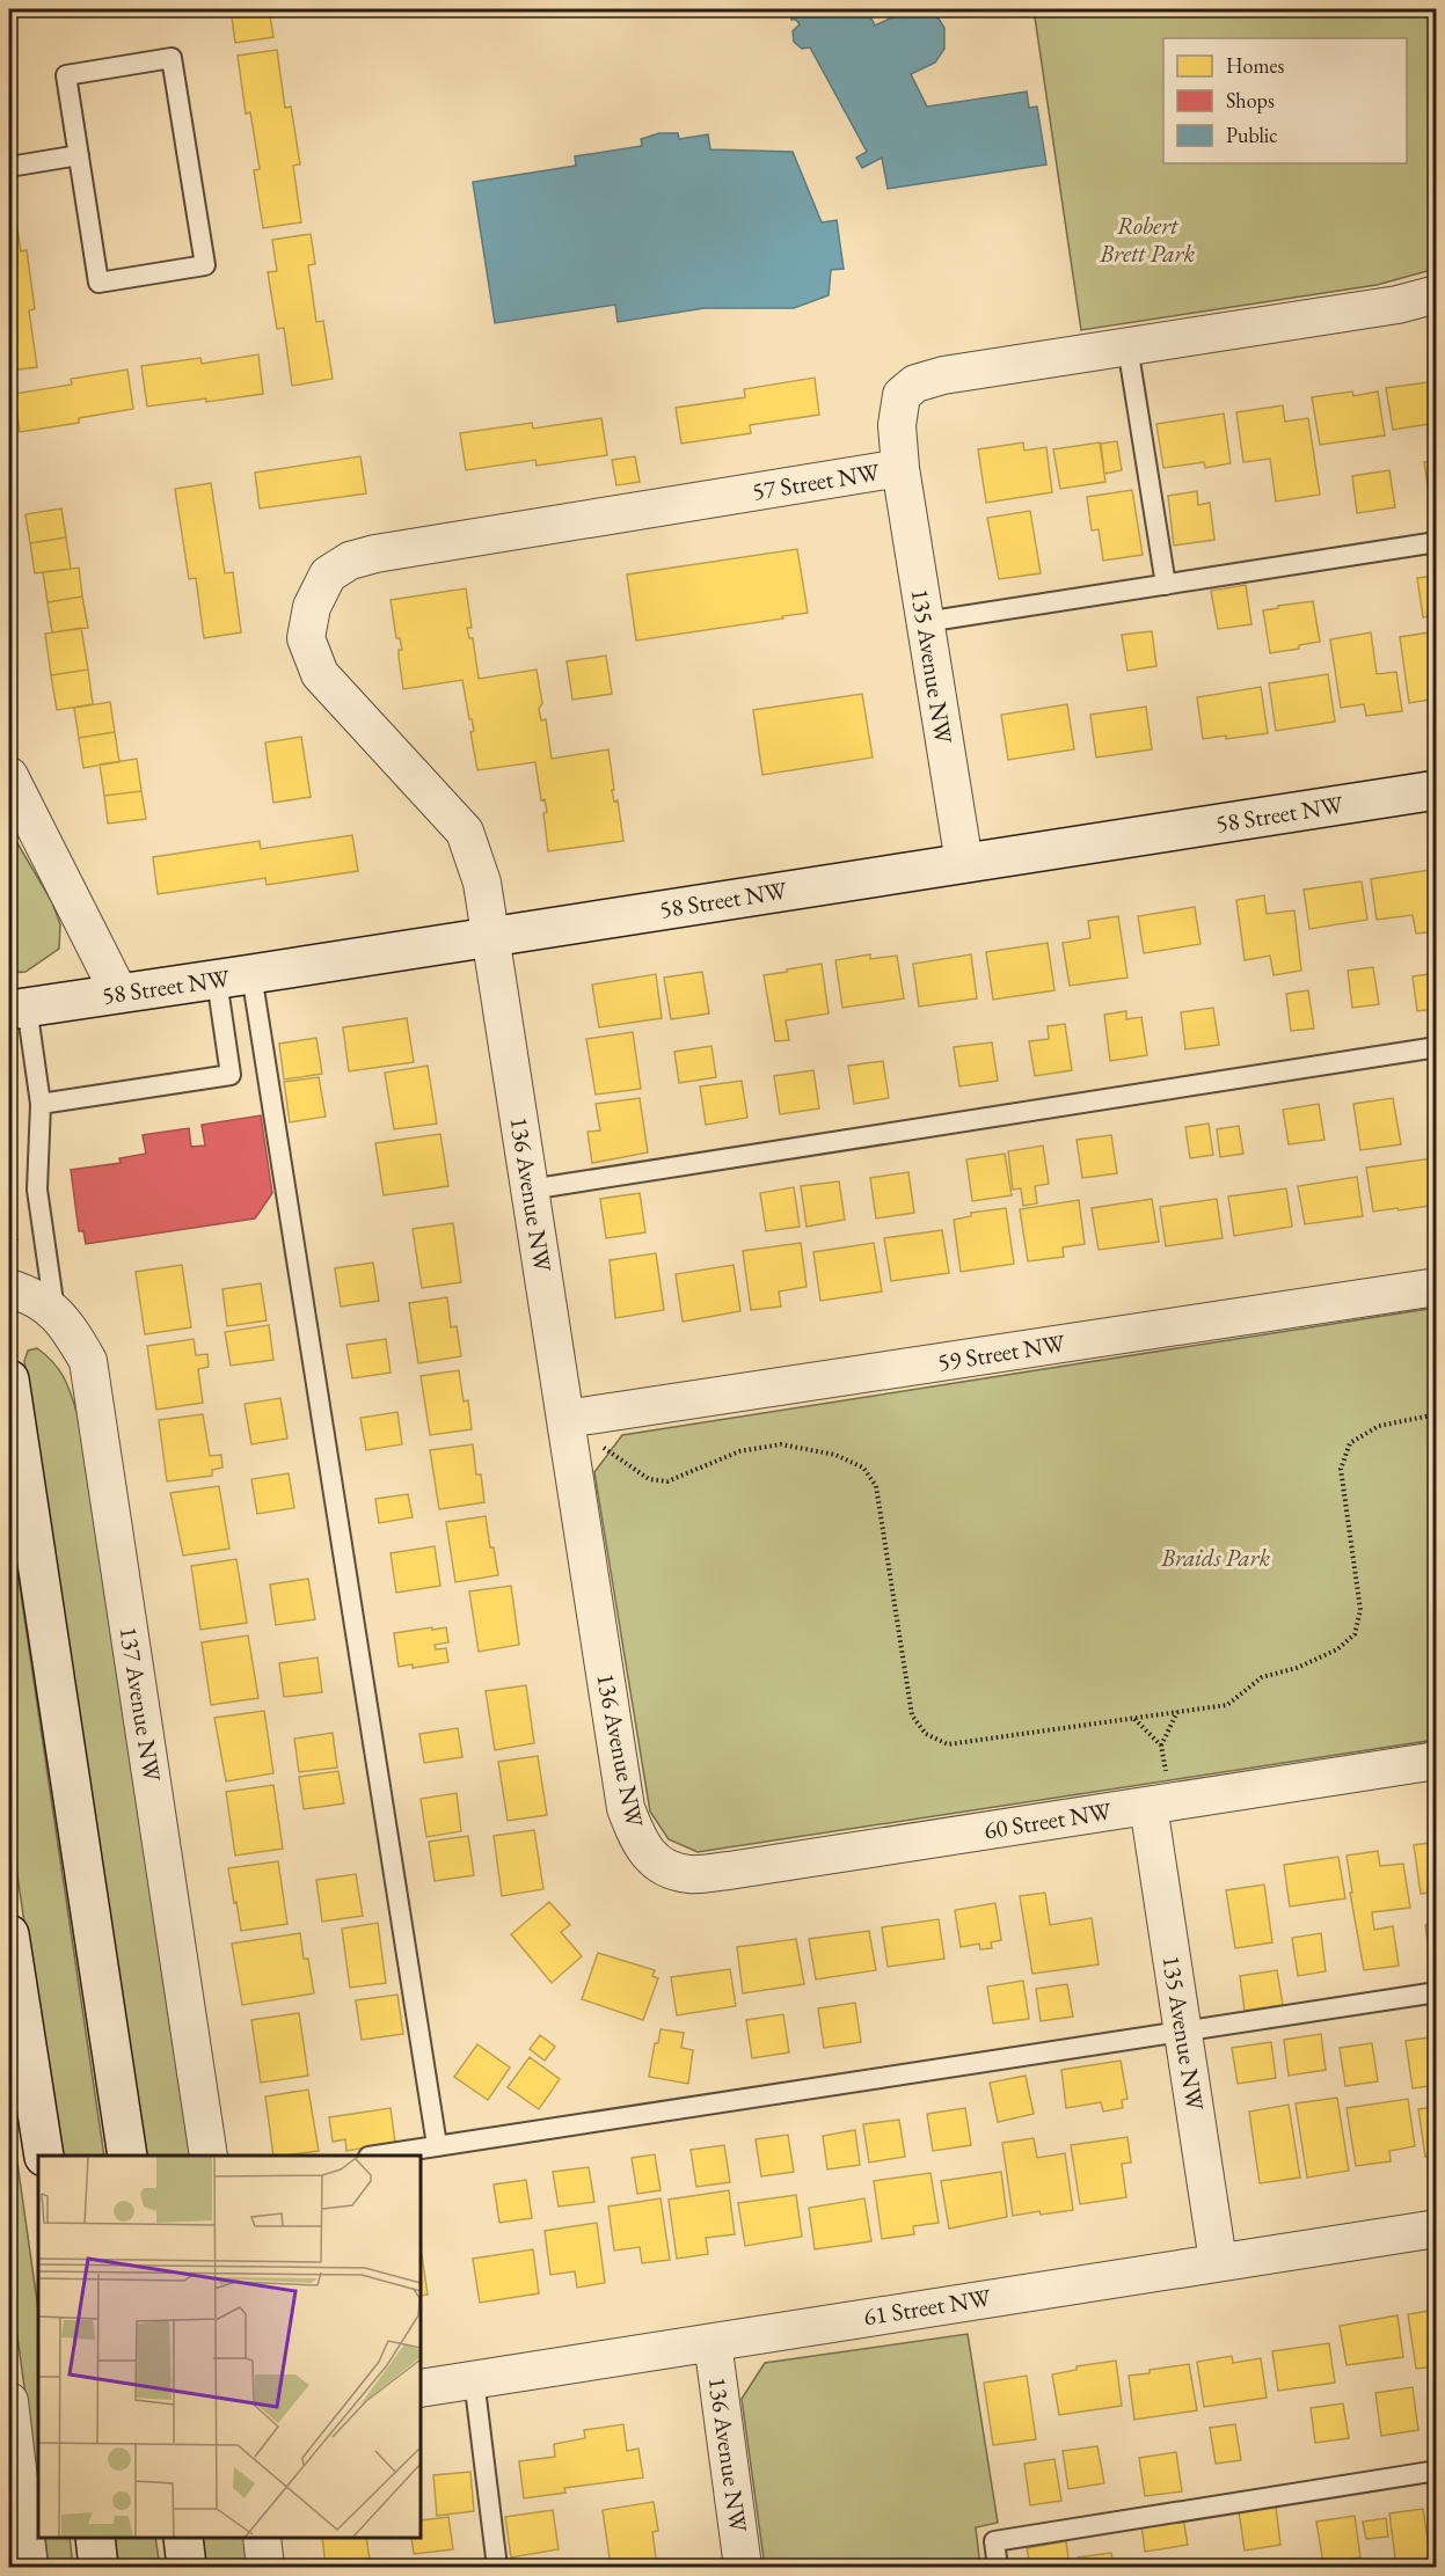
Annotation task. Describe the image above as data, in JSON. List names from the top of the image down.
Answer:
{
  "streets": {
    "street": [
      "57 Street NW",
      "135 Avenue NW",
      "58 Street NW",
      "136 Avenue NW",
      "59 Street NW",
      "137 Avenue NW",
      "60 Street NW",
      "61 Street NW"
    ]
  },
  "crossings": [
    ["57 Street NW", "135 Avenue NW"],
    ["57 Street NW", "136 Avenue NW"],
    ["135 Avenue NW", "58 Street NW"],
    ["135 Avenue NW", "60 Street NW"],
    ["135 Avenue NW", "61 Street NW"],
    ["58 Street NW", "136 Avenue NW"],
    ["136 Avenue NW", "59 Street NW"],
    ["136 Avenue NW", "60 Street NW"],
    ["136 Avenue NW", "61 Street NW"]
  ],
  "parks": ["Robert Brett Park", "Braids Park"],
  "legend": ["Homes", "Shops", "Public"]
}
